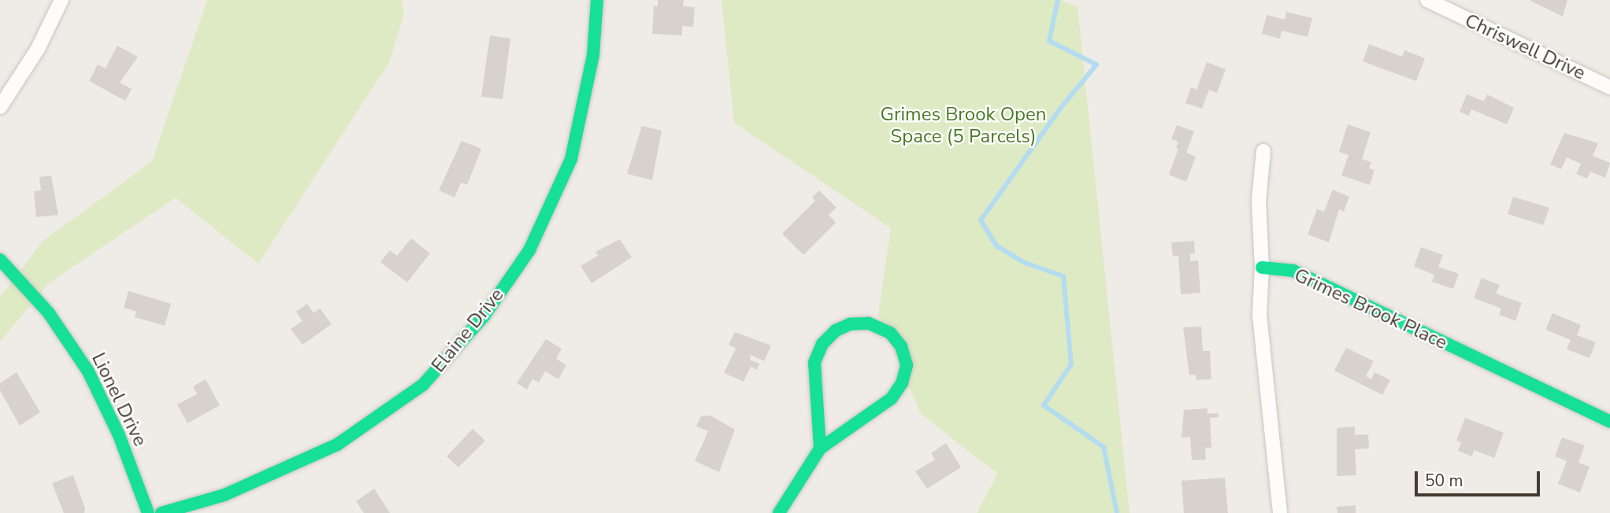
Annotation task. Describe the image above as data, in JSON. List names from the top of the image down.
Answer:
{
  "streets": {
    "street": [
      "Chriswell Drive",
      "Grimes Brook Place",
      "Elaine Drive",
      "Lionel Drive"
    ]
  },
  "parks": ["Grimes Brook Open Space (5 Parcels)"],
  "scale_bar": "50 m"
}
